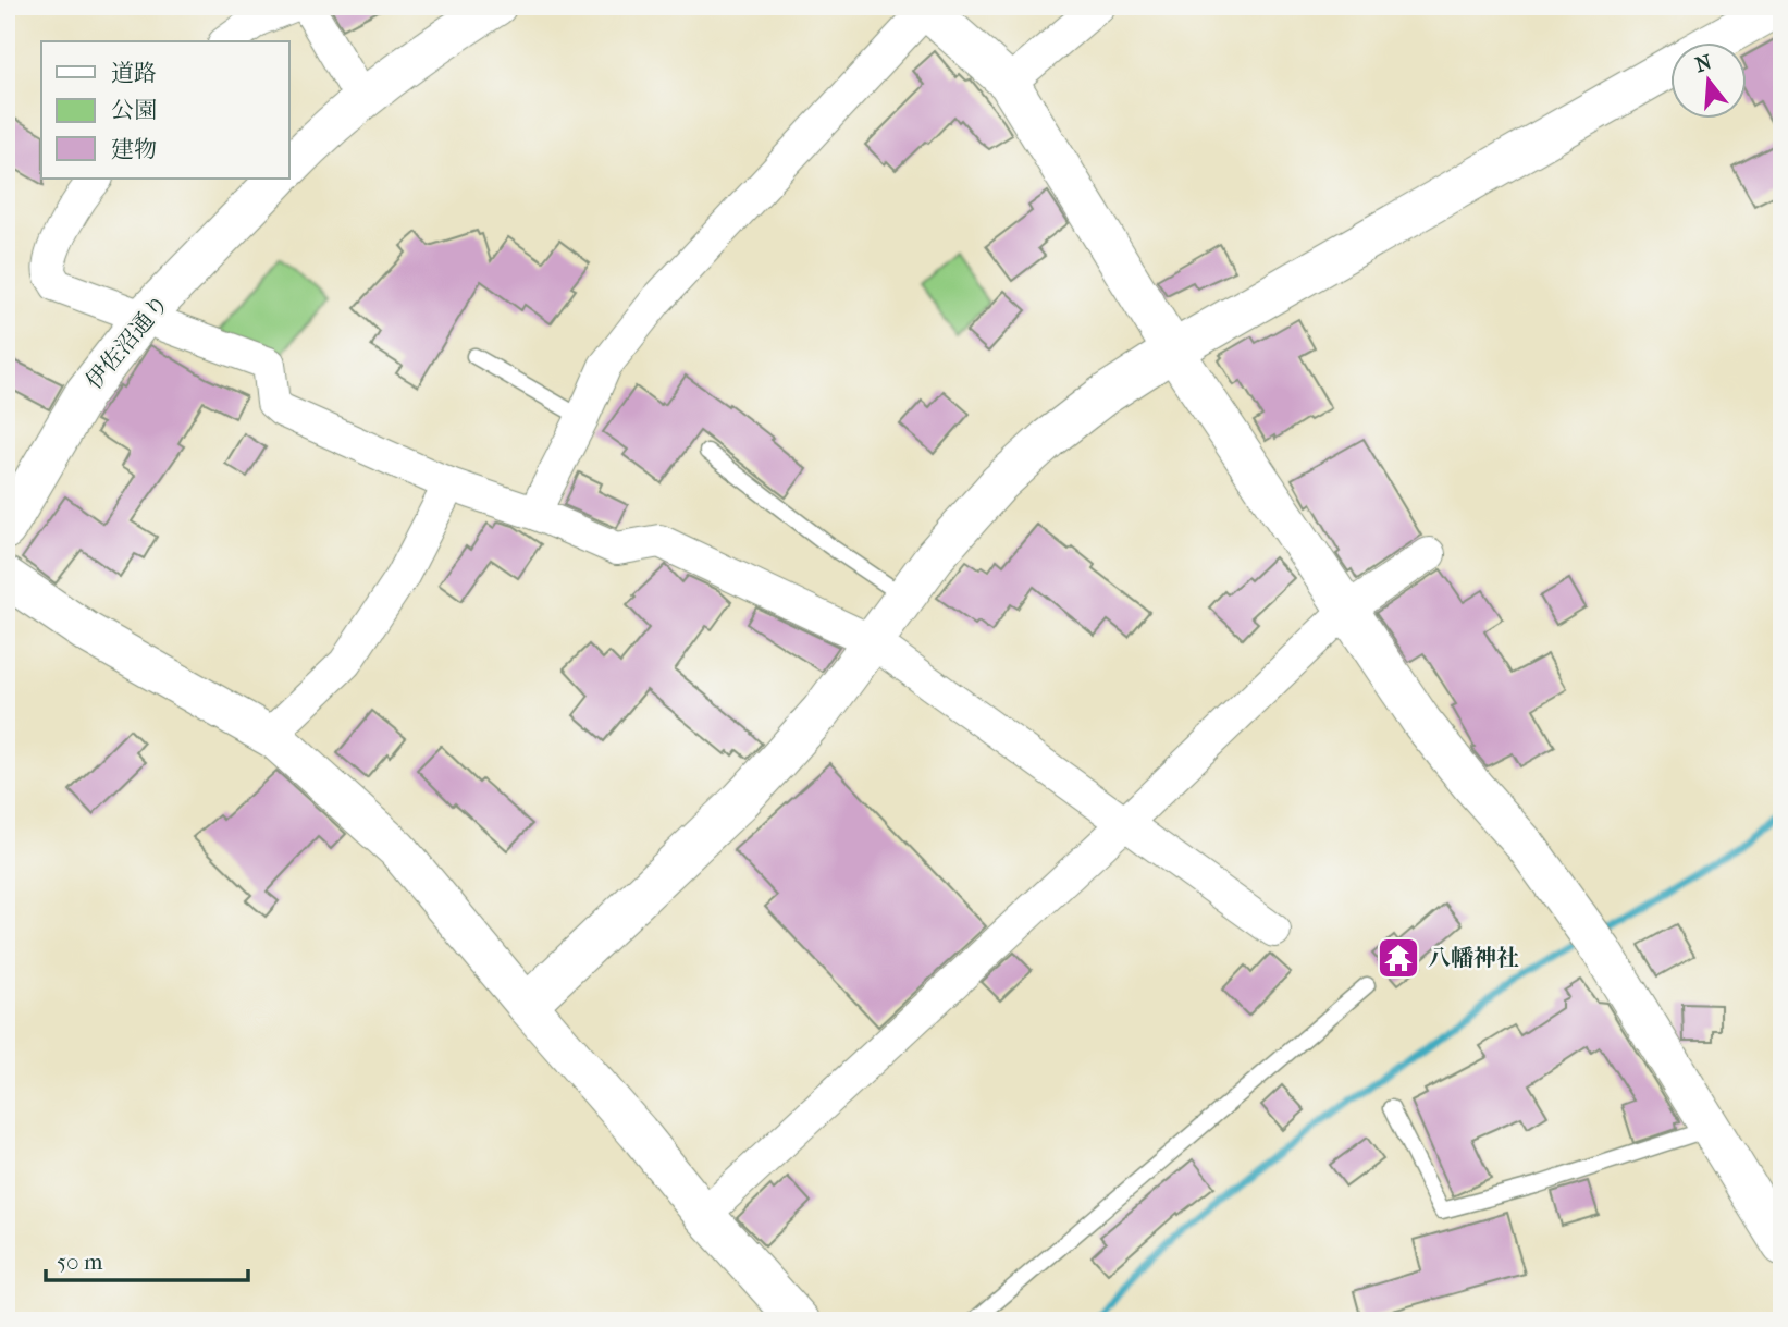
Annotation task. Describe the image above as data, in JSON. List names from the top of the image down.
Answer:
{
  "streets": {
    "street": ["伊佐沼通り"]
  },
  "places": {
    "temple": ["八幡神社"]
  },
  "legend": ["道路", "公園", "建物"],
  "scale_bar": "50 m",
  "north": "top"
}
